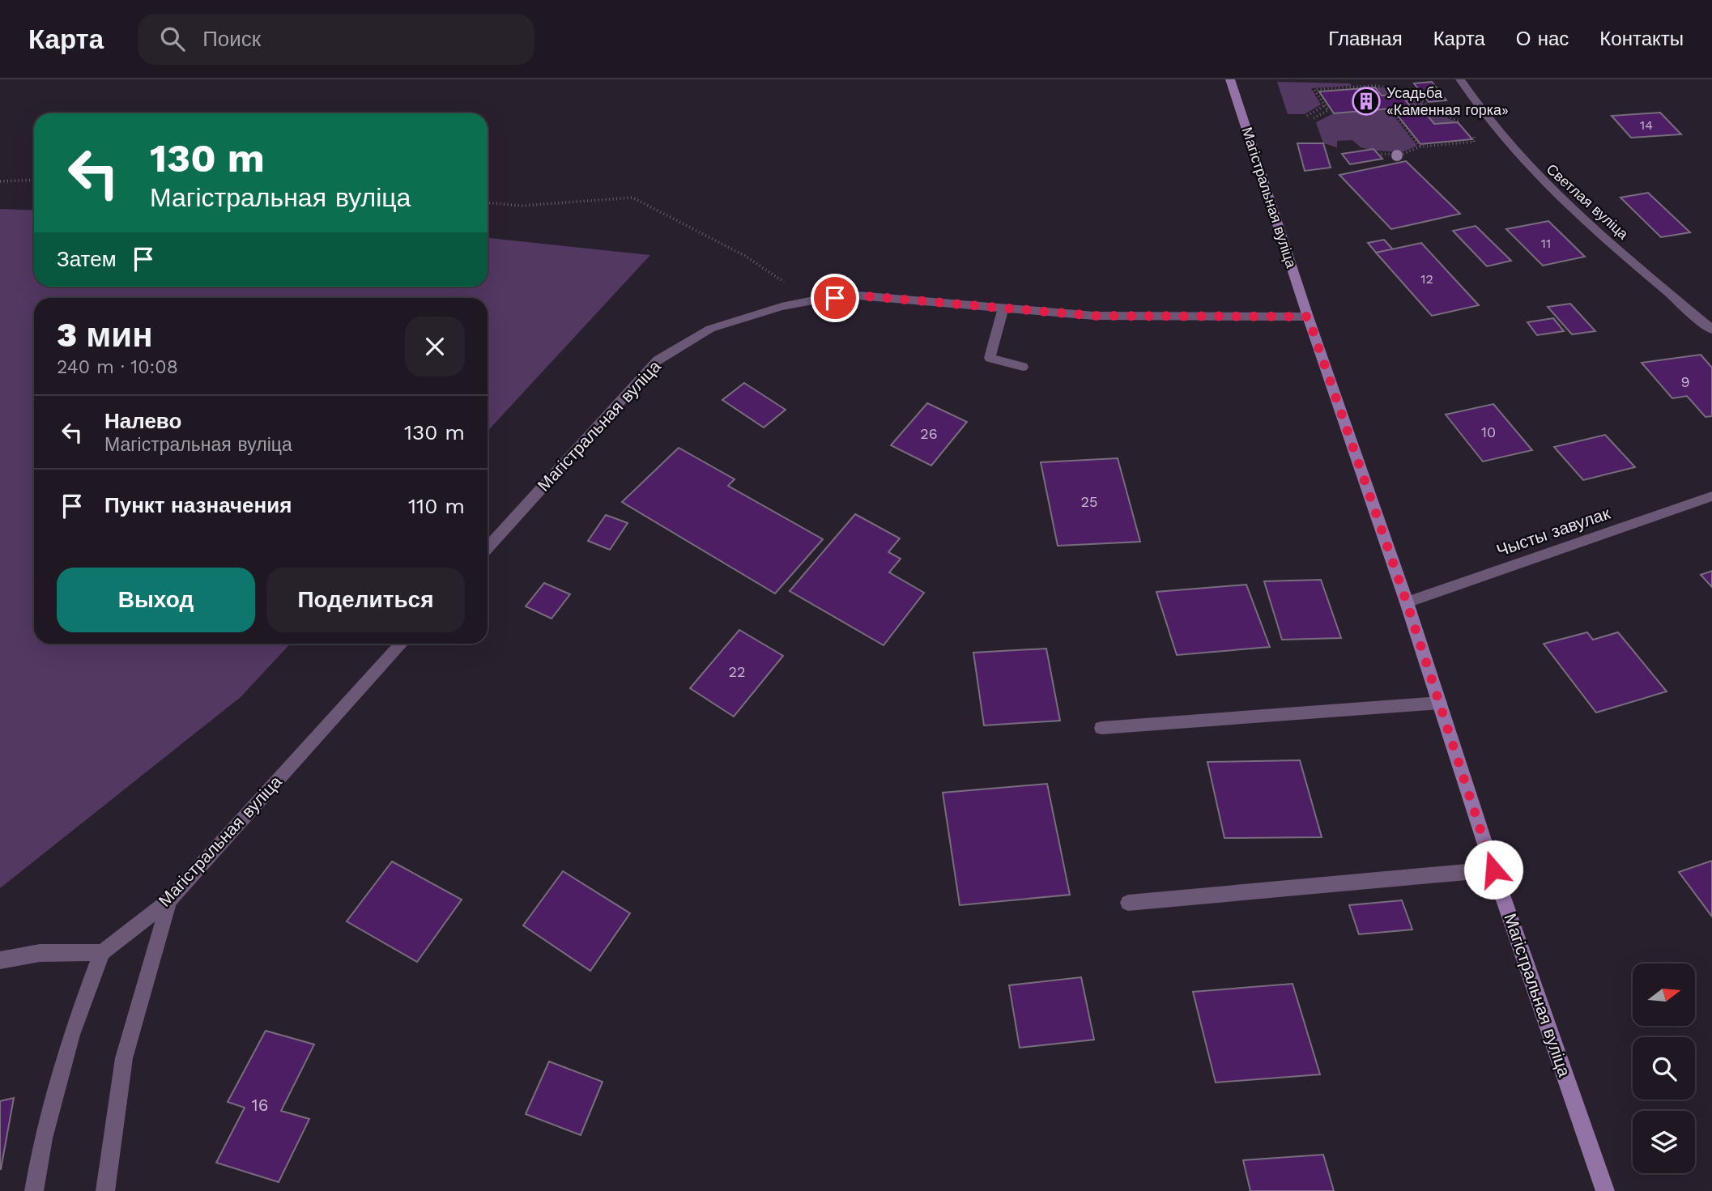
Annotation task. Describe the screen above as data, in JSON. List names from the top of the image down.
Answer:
{
  "streets": {
    "street": ["Магістральная вуліца", "Светлая вуліца", "Чысты завулак"]
  },
  "crossings": [
    ["Магістральная вуліца", "Чысты завулак"]
  ],
  "places": {
    "building": ["Усадьба «Каменная горка»"]
  },
  "house_numbers": [
    "14",
    "11",
    "12",
    "9",
    "10",
    "26",
    "25",
    "22",
    "16"
  ],
  "north": "right",
  "page": {
    "header": "Карта",
    "search": "Поиск",
    "nav": [
      "Главная",
      "Карта",
      "О нас",
      "Контакты"
    ],
    "turn": ["130 m", "Магістральная вуліца"],
    "then": "Затем",
    "heading": ["3 мин", "240 m · 10:08"],
    "list": [
      {
        "name": "Налево",
        "note": "Магістральная вуліца",
        "value": "130 m"
      },
      {
        "name": "Пункт назначения",
        "value": "110 m"
      }
    ],
    "buttons": ["Выход", "Поделиться"]
  }
}
